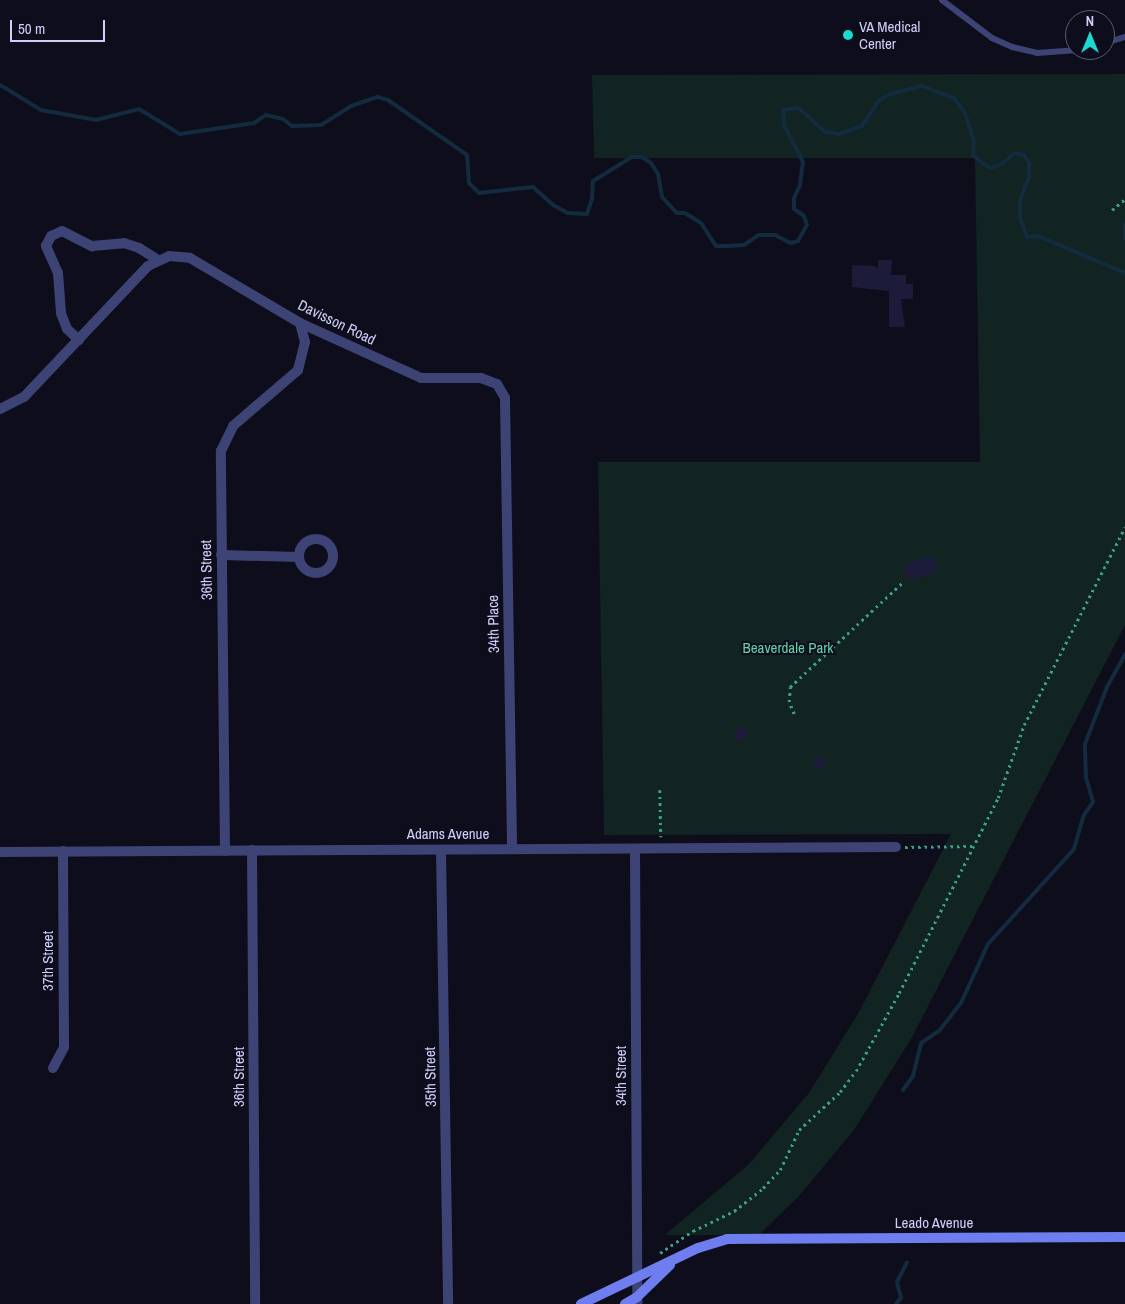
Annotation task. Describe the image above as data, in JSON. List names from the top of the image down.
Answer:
{
  "streets": {
    "street": [
      "Davisson Road",
      "36th Street",
      "34th Place",
      "Adams Avenue",
      "37th Street",
      "34th Street",
      "35th Street",
      "Leado Avenue"
    ]
  },
  "crossings": [
    ["Davisson Road", "36th Street"],
    ["Davisson Road", "34th Place"],
    ["36th Street", "Adams Avenue"],
    ["34th Place", "Adams Avenue"],
    ["Adams Avenue", "37th Street"],
    ["Adams Avenue", "34th Street"],
    ["Adams Avenue", "35th Street"]
  ],
  "parks": ["Beaverdale Park"],
  "places": ["VA Medical Center"],
  "scale_bar": "50 m",
  "north": "top"
}
